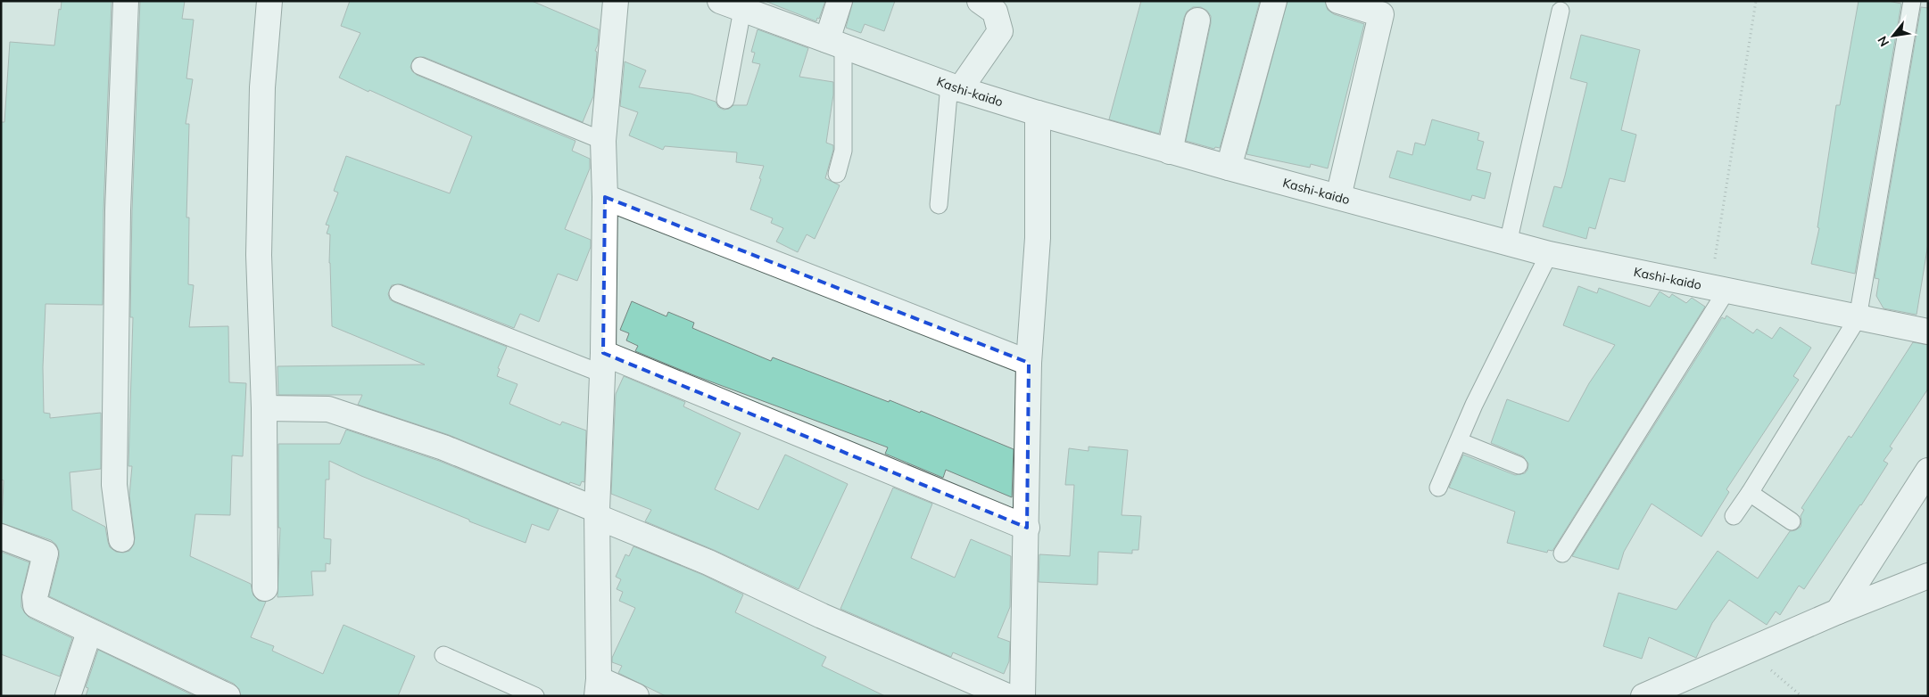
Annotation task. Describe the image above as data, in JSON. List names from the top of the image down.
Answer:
{
  "streets": {
    "street": ["Kashi-kaido"]
  },
  "north": "bottom left"
}
